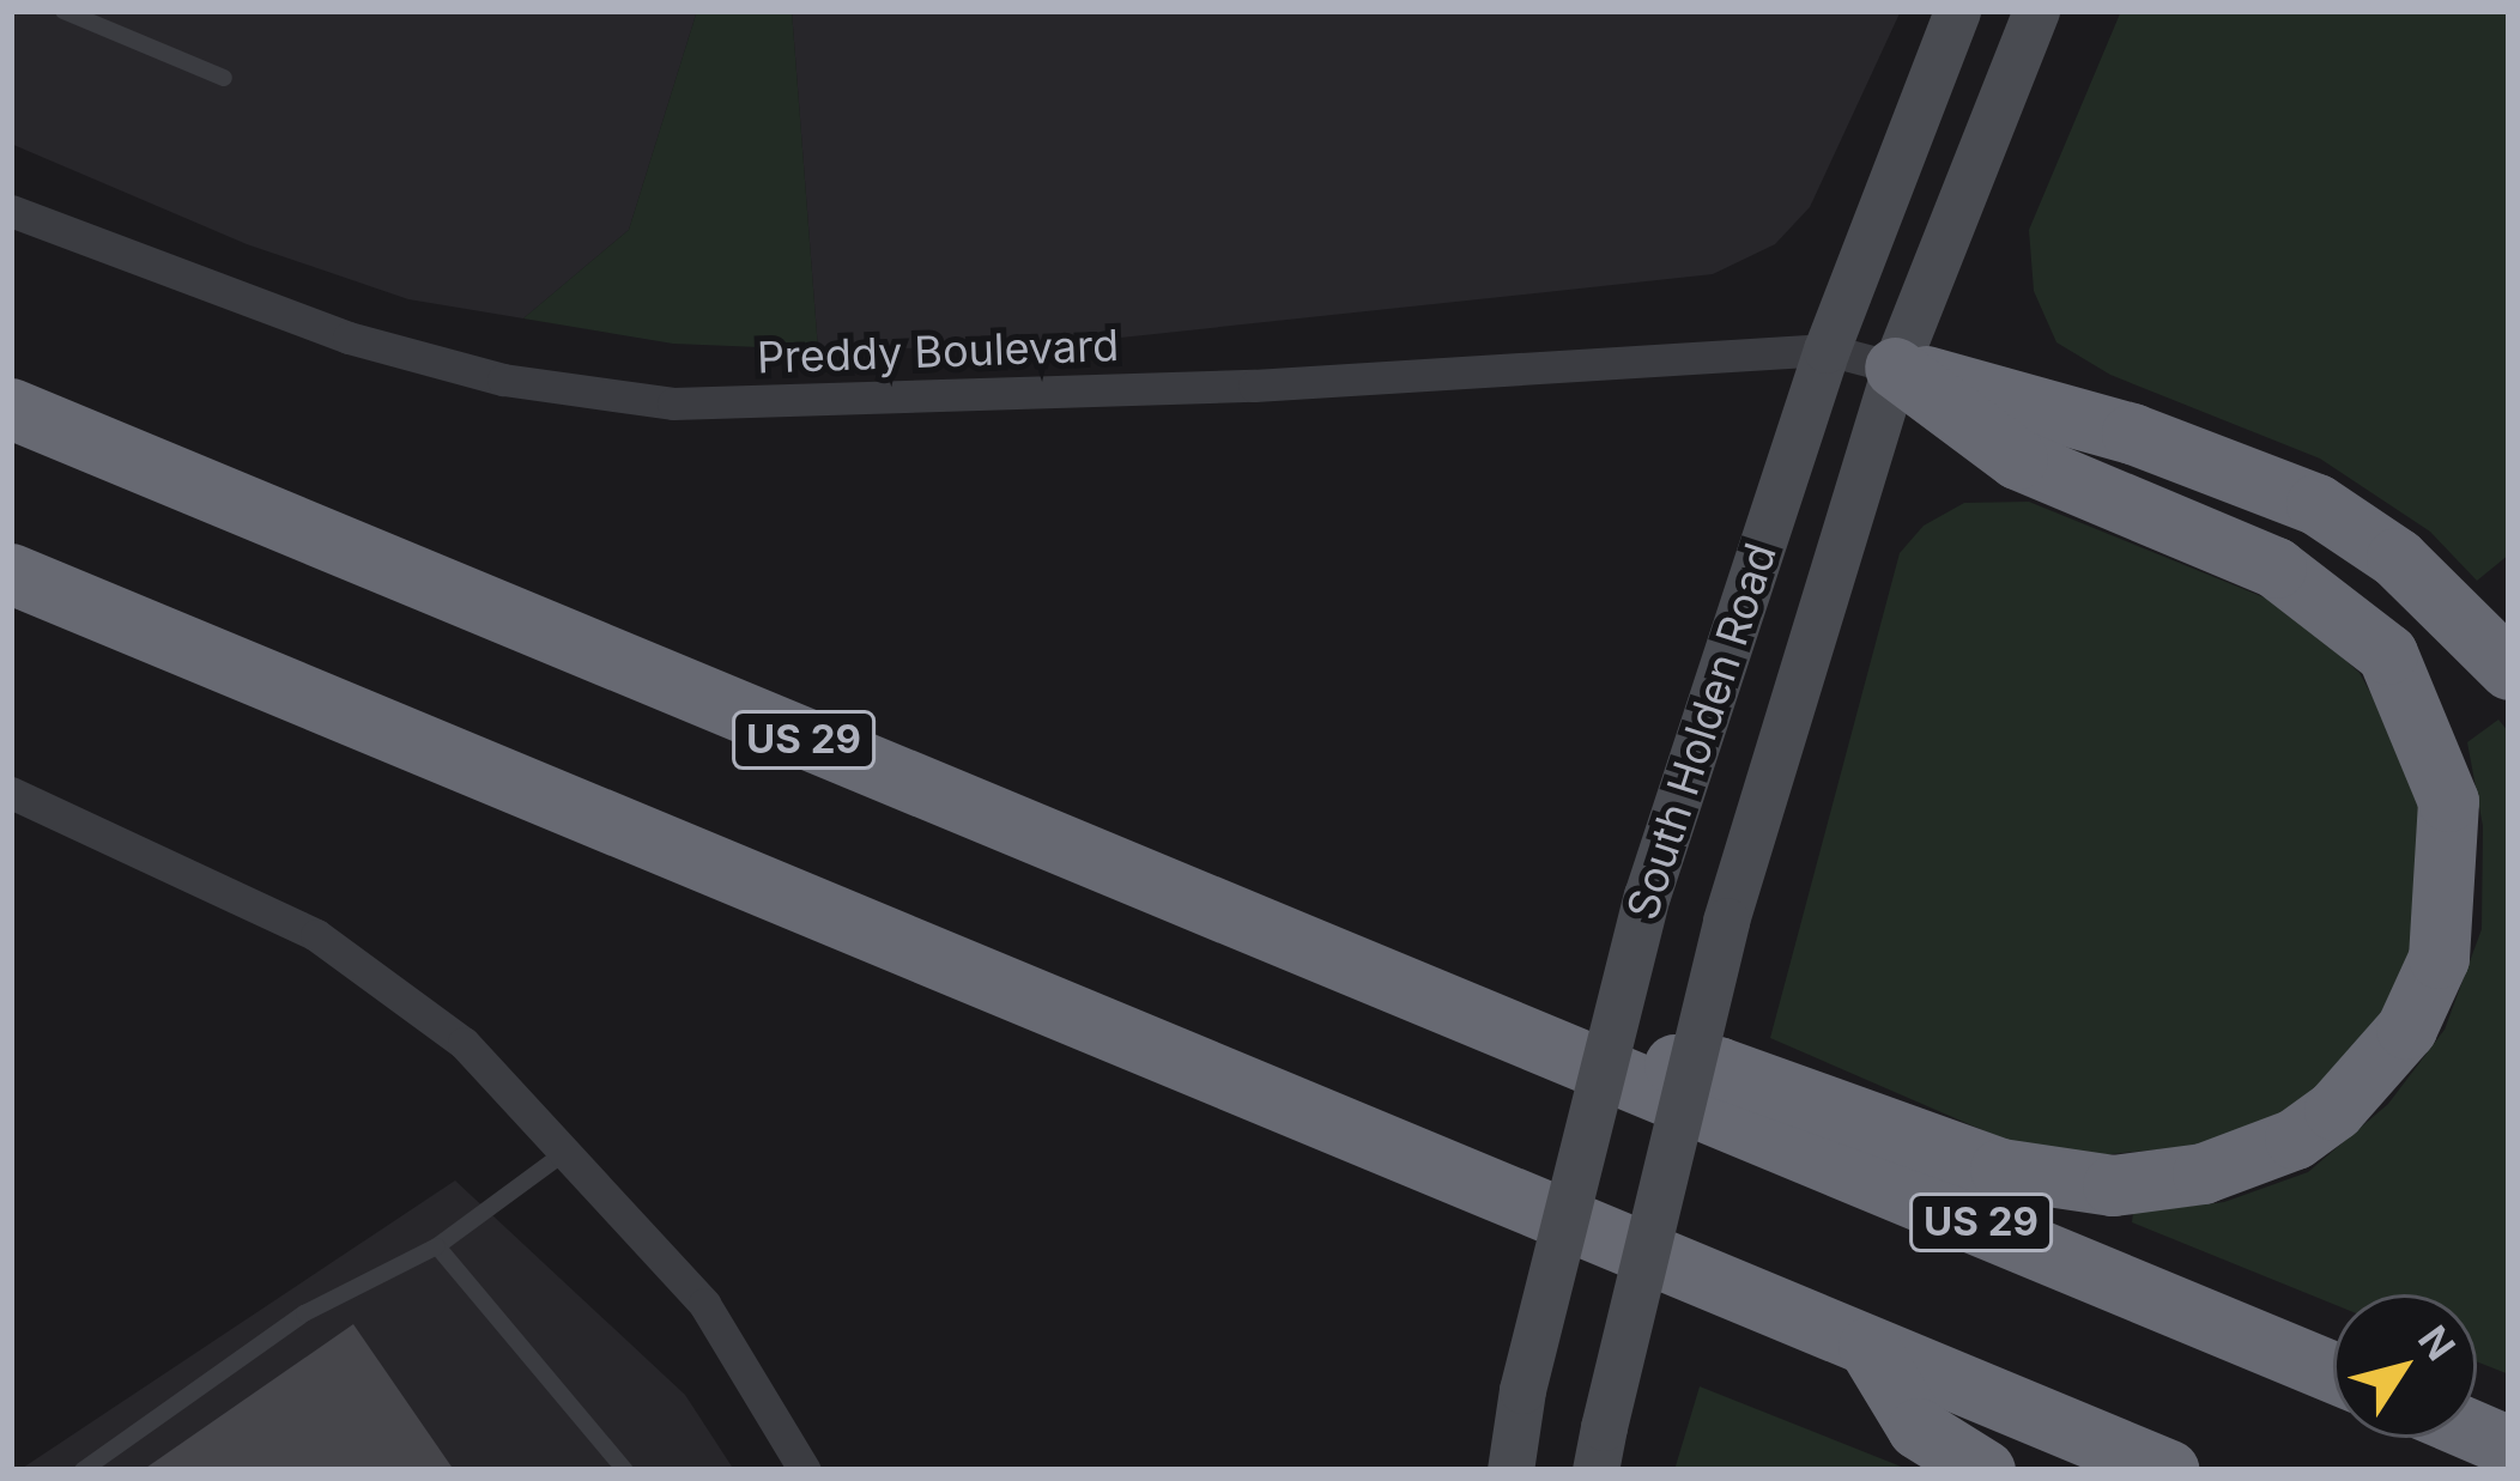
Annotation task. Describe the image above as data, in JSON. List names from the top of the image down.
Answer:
{
  "streets": {
    "highway": ["US 29"],
    "main road": ["South Holden Road"],
    "street": ["Preddy Boulevard"]
  },
  "crossings": [
    ["Preddy Boulevard", "South Holden Road"]
  ],
  "north": "top right"
}
